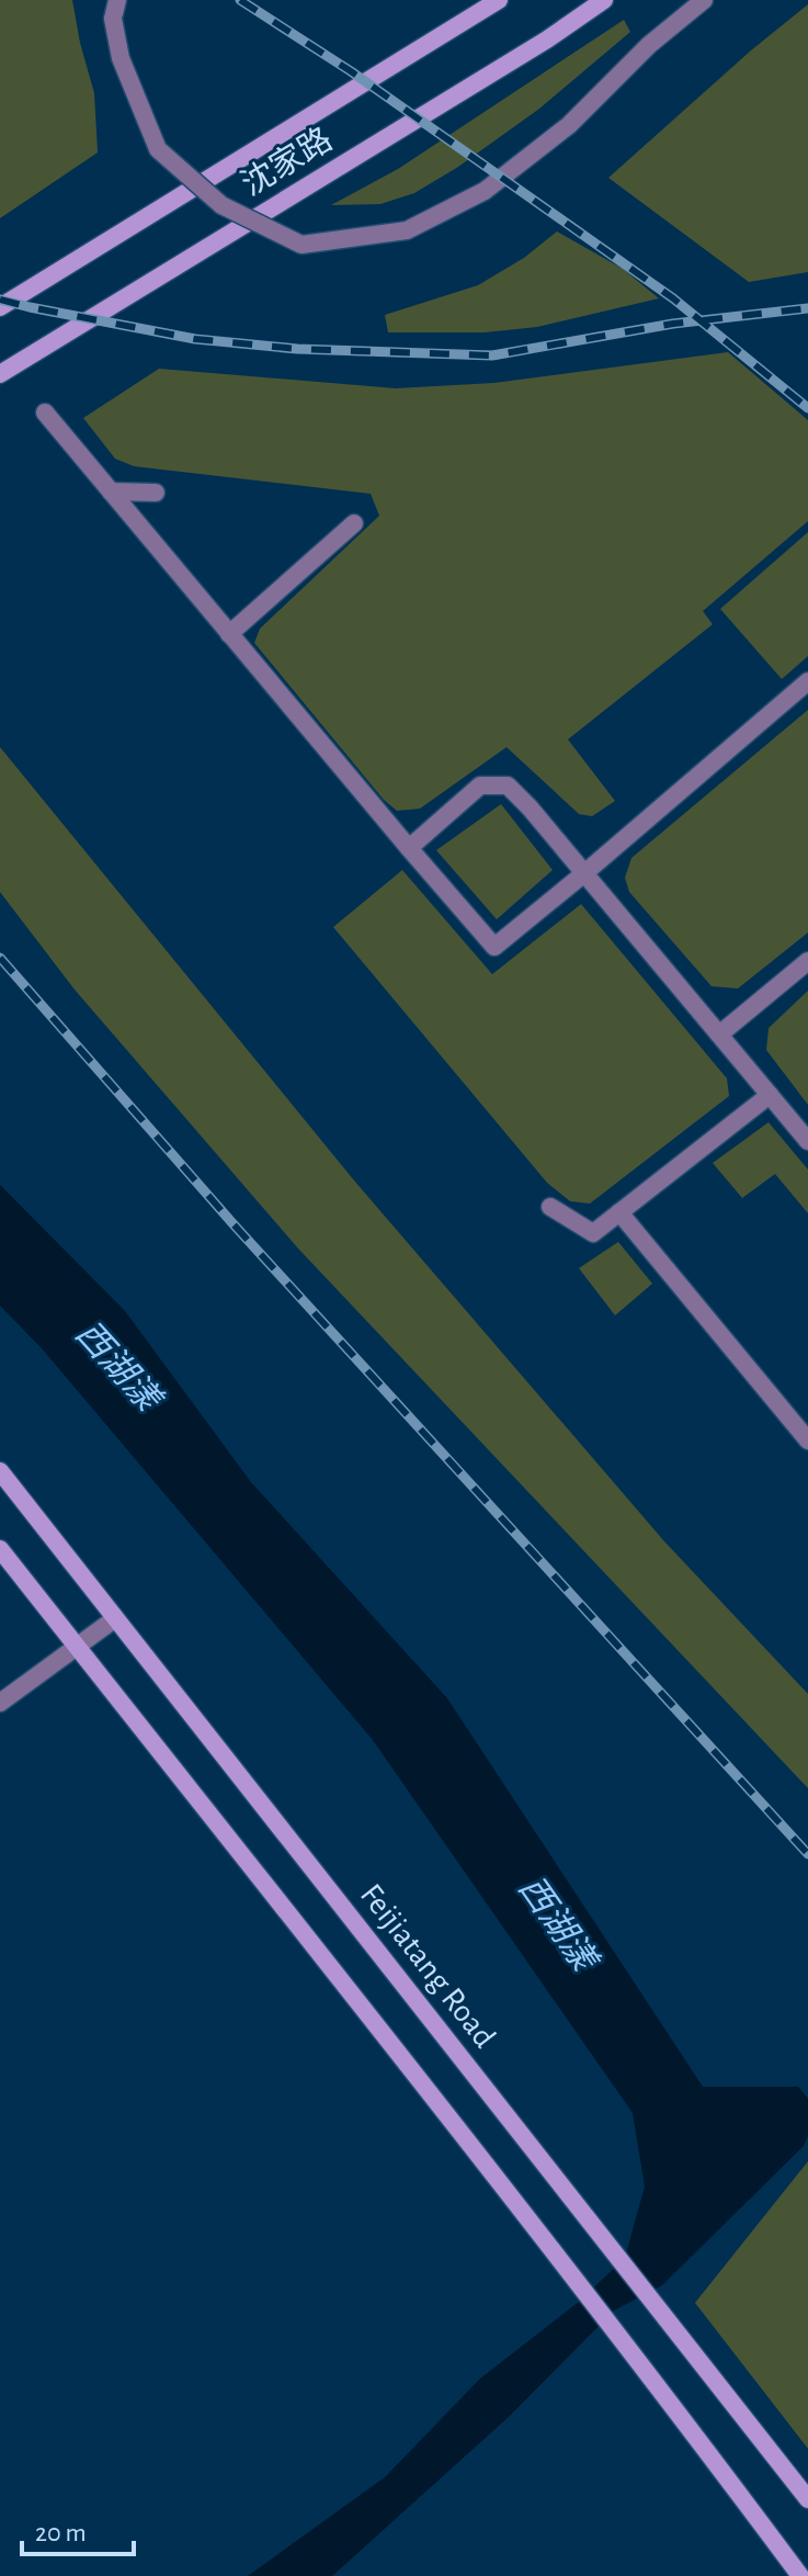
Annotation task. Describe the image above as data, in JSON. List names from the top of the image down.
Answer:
{
  "streets": {
    "street": ["沈家路", "Feijiatang Road"]
  },
  "water": ["西湖漾"],
  "scale_bar": "20 m"
}
